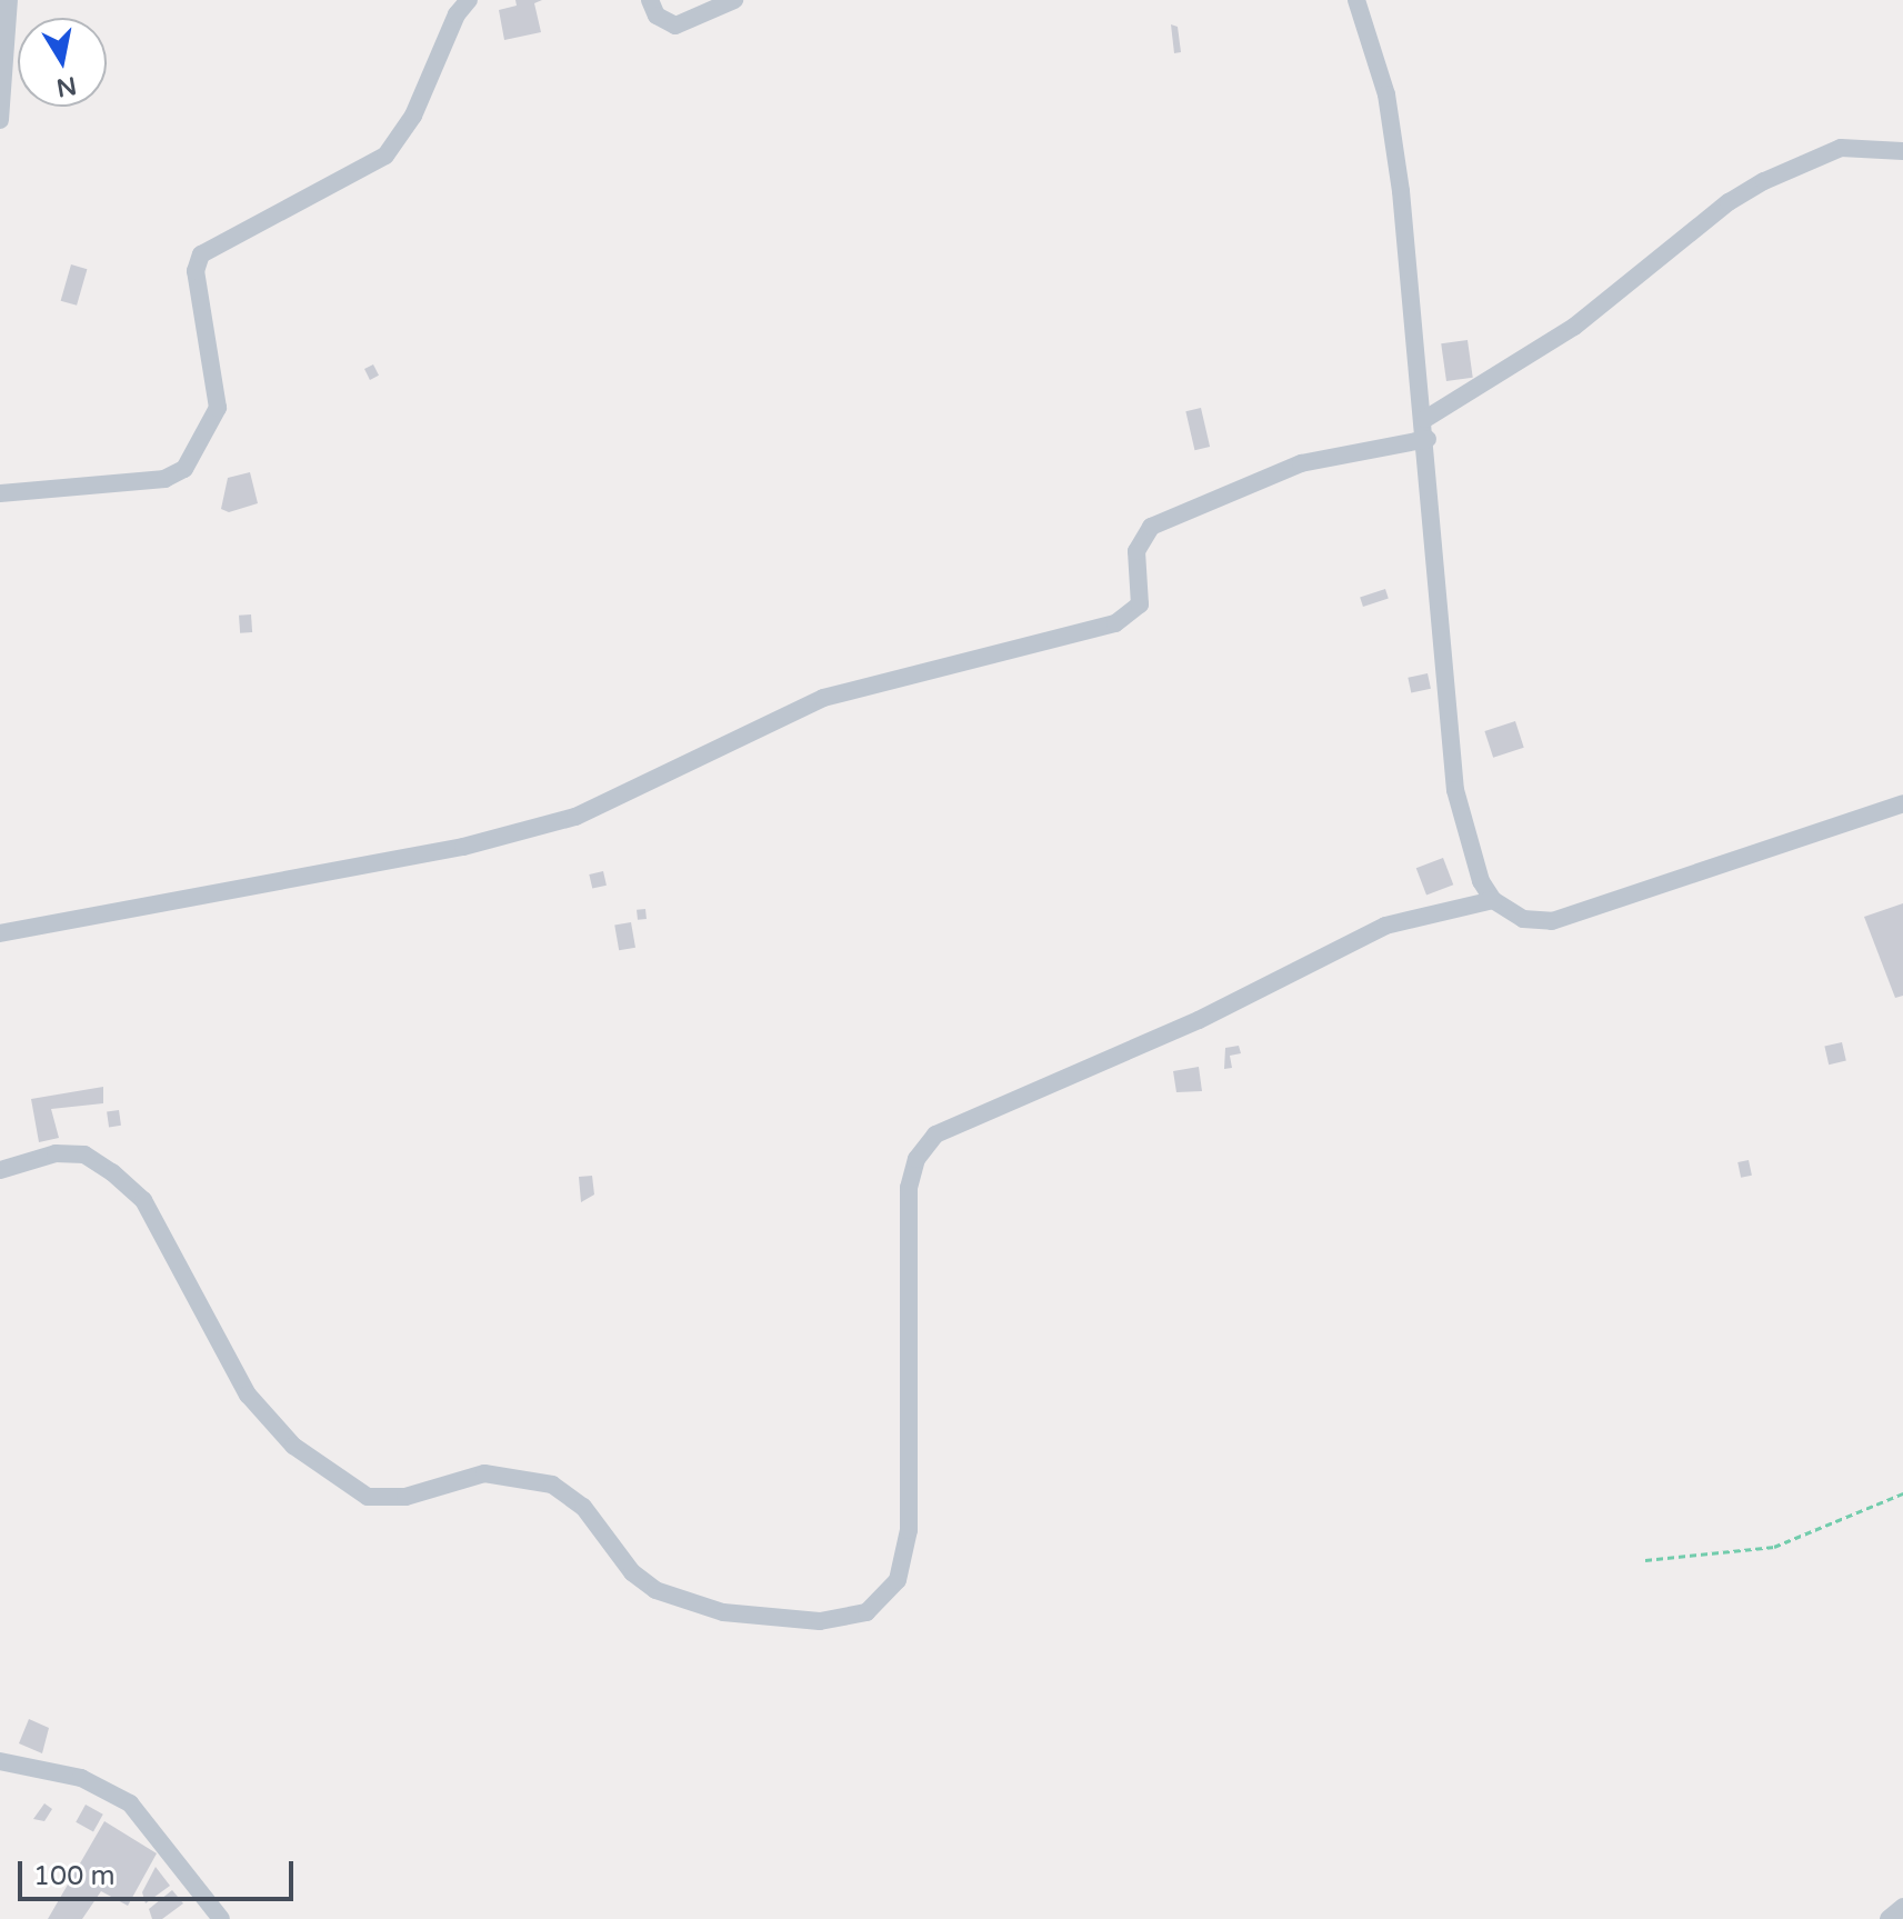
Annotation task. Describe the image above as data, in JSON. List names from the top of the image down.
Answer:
{
  "scale_bar": "100 m",
  "north": "bottom"
}
